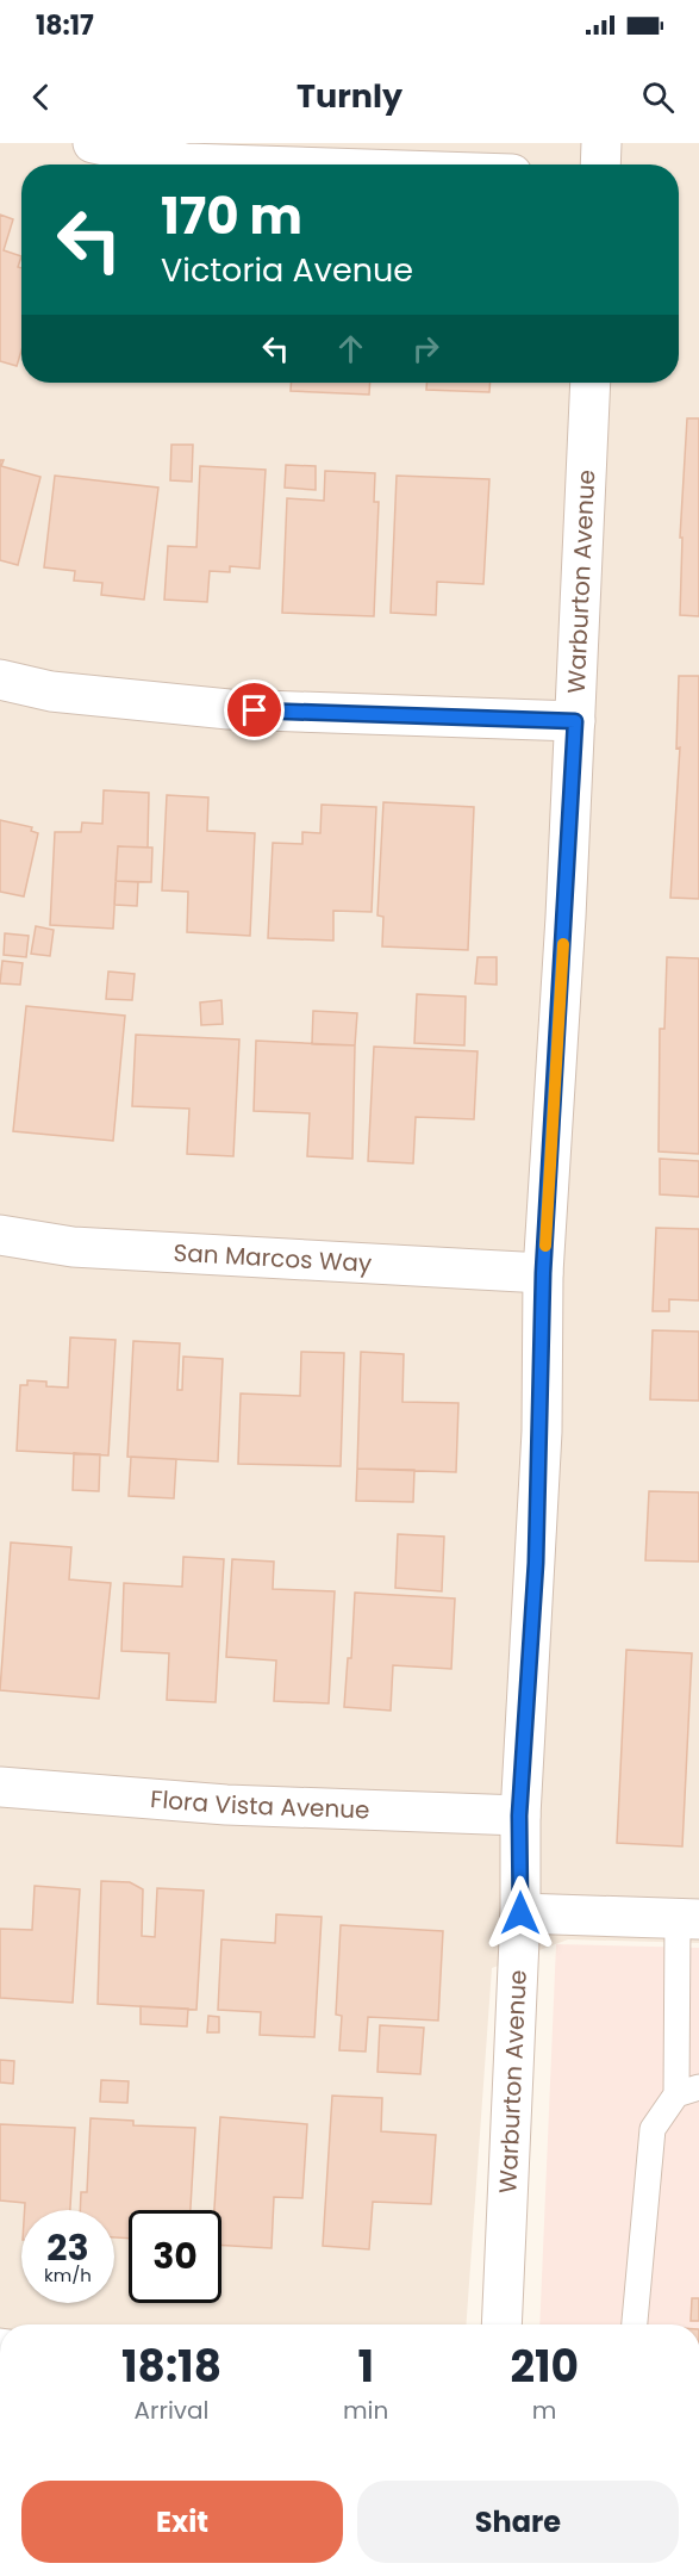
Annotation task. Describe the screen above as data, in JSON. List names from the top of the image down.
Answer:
{
  "streets": {
    "street": ["Warburton Avenue", "San Marcos Way", "Flora Vista Avenue"]
  },
  "crossings": [
    ["Warburton Avenue", "San Marcos Way"],
    ["Warburton Avenue", "Flora Vista Avenue"]
  ],
  "page": {
    "status": "18:17",
    "header": "Turnly",
    "turn": ["170 m", "Victoria Avenue"],
    "speed": "23 km/h",
    "limit": "30",
    "eta": [
      "18:18",
      "Arrival",
      "1",
      "min",
      "210",
      "m"
    ],
    "buttons": ["Exit", "Share"]
  }
}
